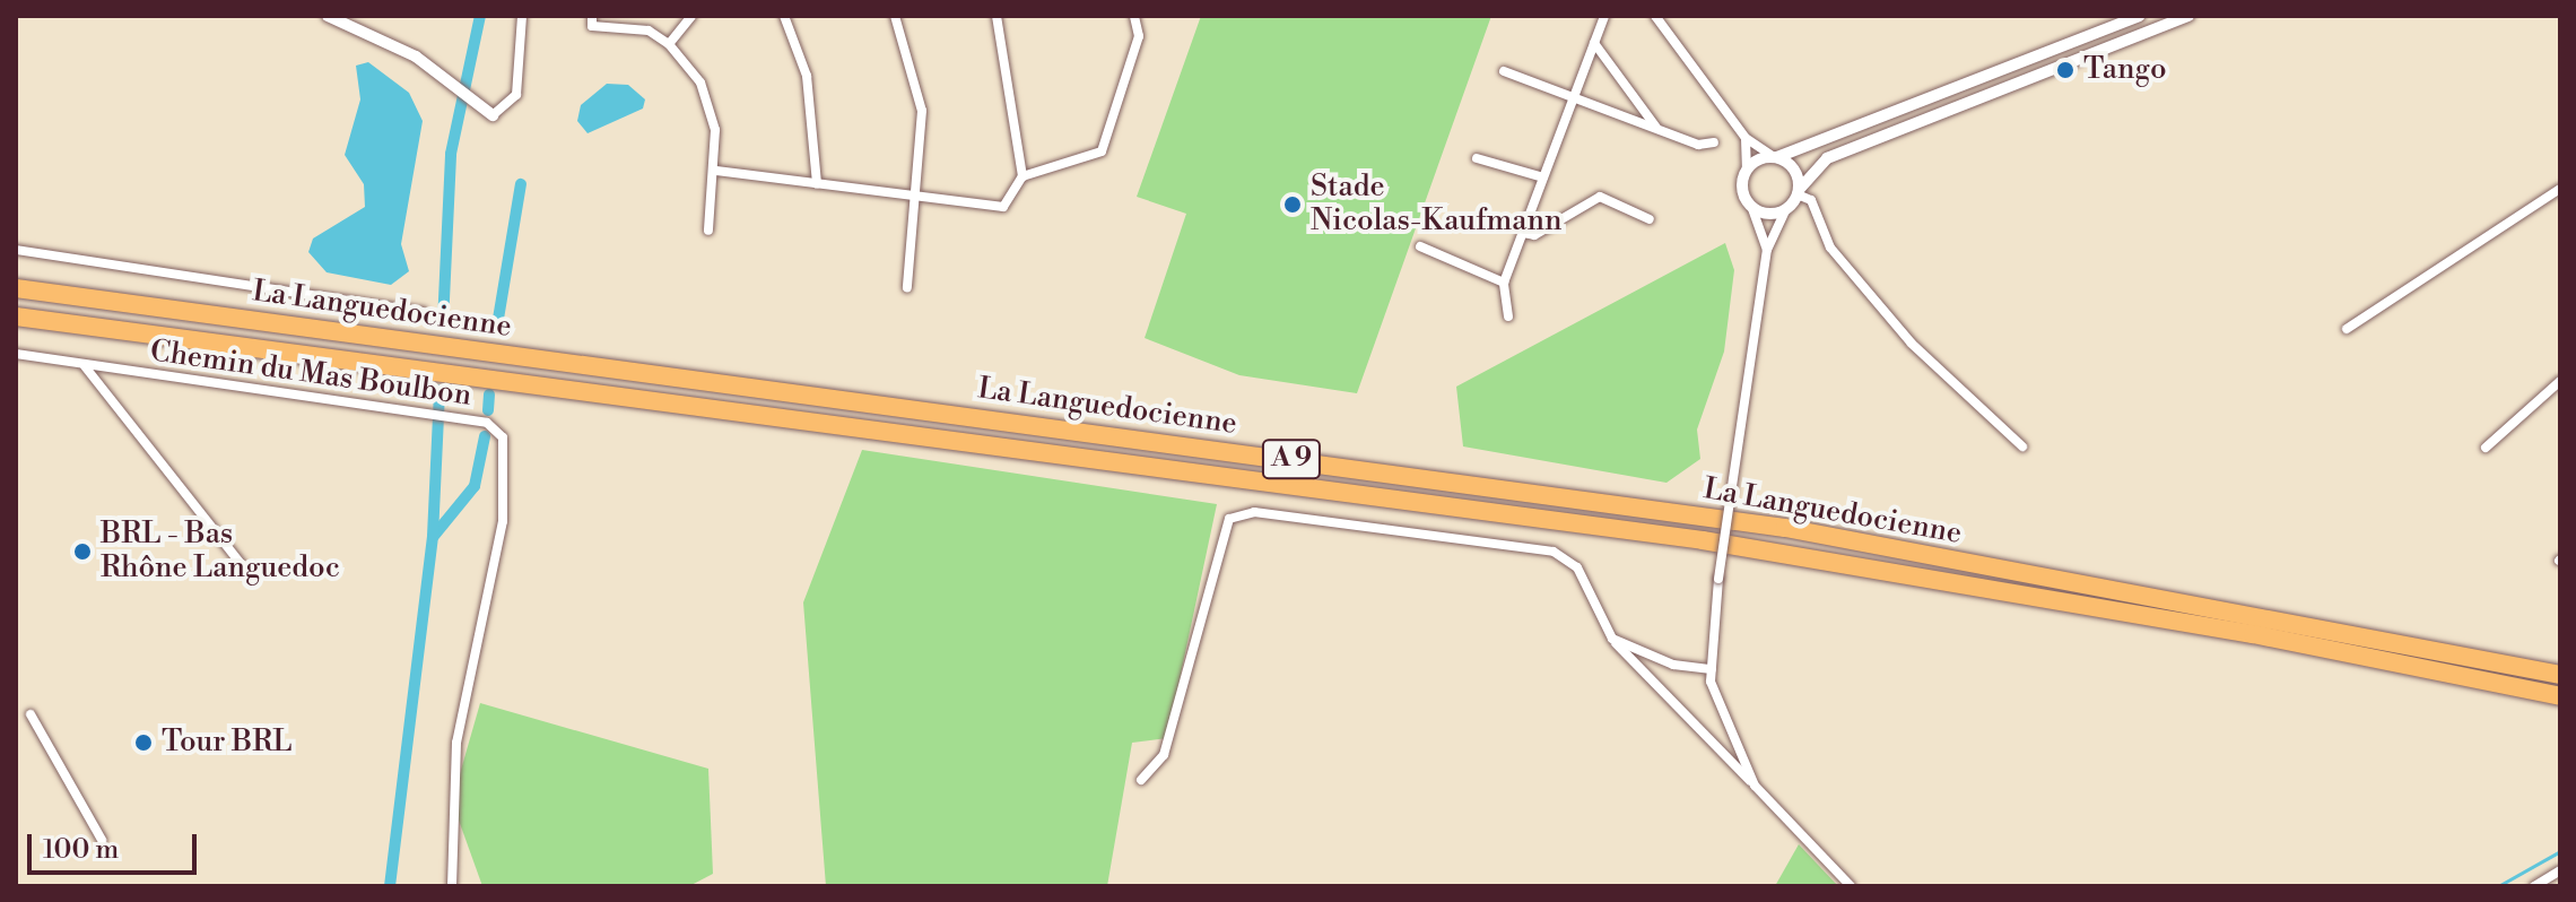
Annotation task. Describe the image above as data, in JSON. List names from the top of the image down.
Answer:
{
  "streets": {
    "highway": ["La Languedocienne", "A 9"],
    "street": ["Chemin du Mas Boulbon"]
  },
  "places": [
    "Tango",
    "Stade Nicolas-Kaufmann",
    "BRL - Bas Rhône Languedoc",
    "Tour BRL"
  ],
  "scale_bar": "100 m"
}
